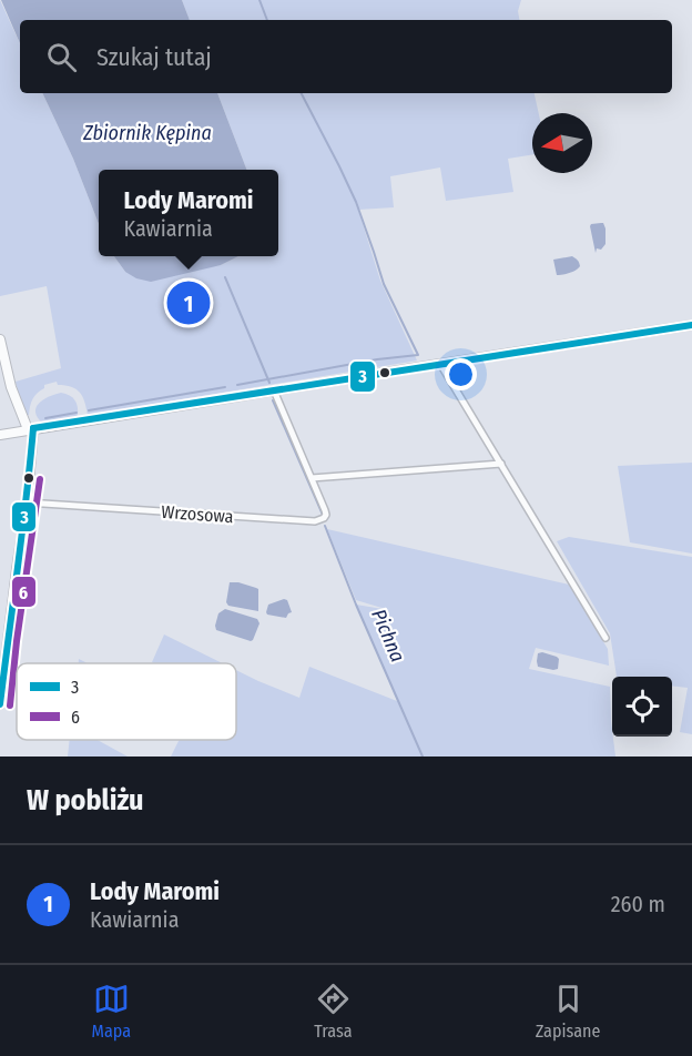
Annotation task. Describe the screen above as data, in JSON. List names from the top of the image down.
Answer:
{
  "streets": {
    "street": ["Wrzosowa"]
  },
  "water": ["Zbiornik Kępina", "Pichna"],
  "lines": ["transit line 3", "transit line 6"],
  "legend": ["3", "6"],
  "north": "left",
  "page": {
    "search": "Szukaj tutaj",
    "popup": ["Lody Maromi", "Kawiarnia"],
    "pins": "1",
    "heading": "W pobliżu",
    "list": [
      {
        "mark": "1",
        "name": "Lody Maromi",
        "note": "Kawiarnia",
        "value": "260 m"
      }
    ],
    "nav": ["Mapa", "Trasa", "Zapisane"]
  }
}
